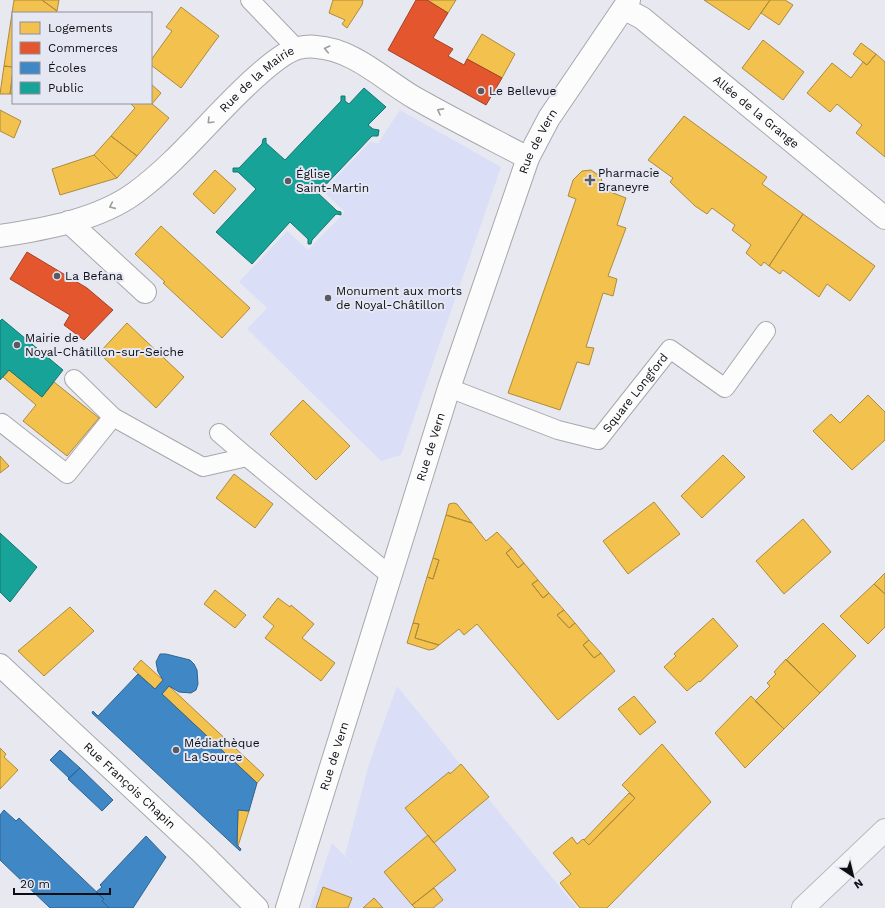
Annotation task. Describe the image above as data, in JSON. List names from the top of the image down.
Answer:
{
  "streets": {
    "street": [
      "Rue de la Mairie",
      "Allée de la Grange",
      "Rue de Vern",
      "Rue François Chapin"
    ],
    "lane": ["Square Longford"]
  },
  "crossings": [
    ["Rue de la Mairie", "Rue de Vern"],
    ["Allée de la Grange", "Rue de Vern"],
    ["Rue de Vern", "Square Longford"]
  ],
  "one_way": ["Rue de la Mairie"],
  "places": {
    "other": [
      "Le Bellevue",
      "Église Saint-Martin",
      "La Befana",
      "Monument aux morts de Noyal-Châtillon",
      "Mairie de Noyal-Châtillon-sur-Seiche",
      "Médiathèque La Source"
    ],
    "health": ["Pharmacie Braneyre"]
  },
  "legend": [
    "Logements",
    "Commerces",
    "Écoles",
    "Public"
  ],
  "scale_bar": "20 m",
  "north": "bottom right"
}
